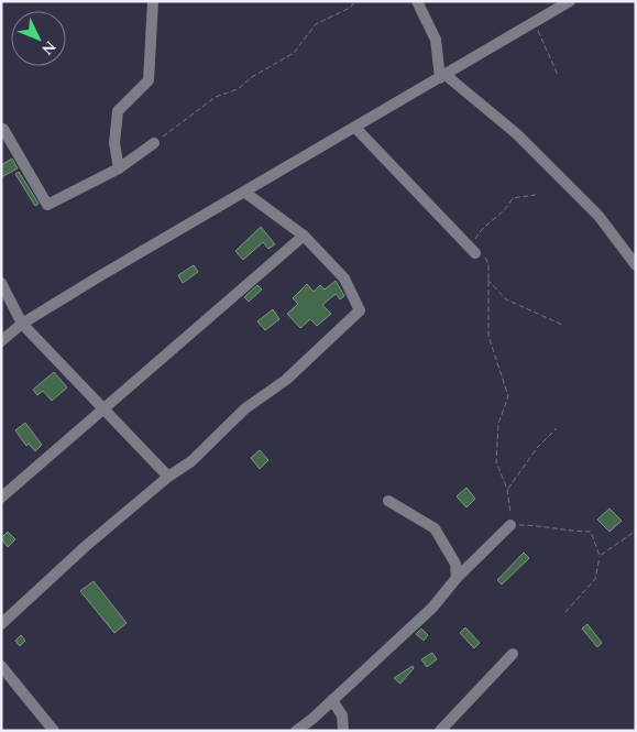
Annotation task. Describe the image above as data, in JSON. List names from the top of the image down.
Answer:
{
  "north": "bottom right"
}
